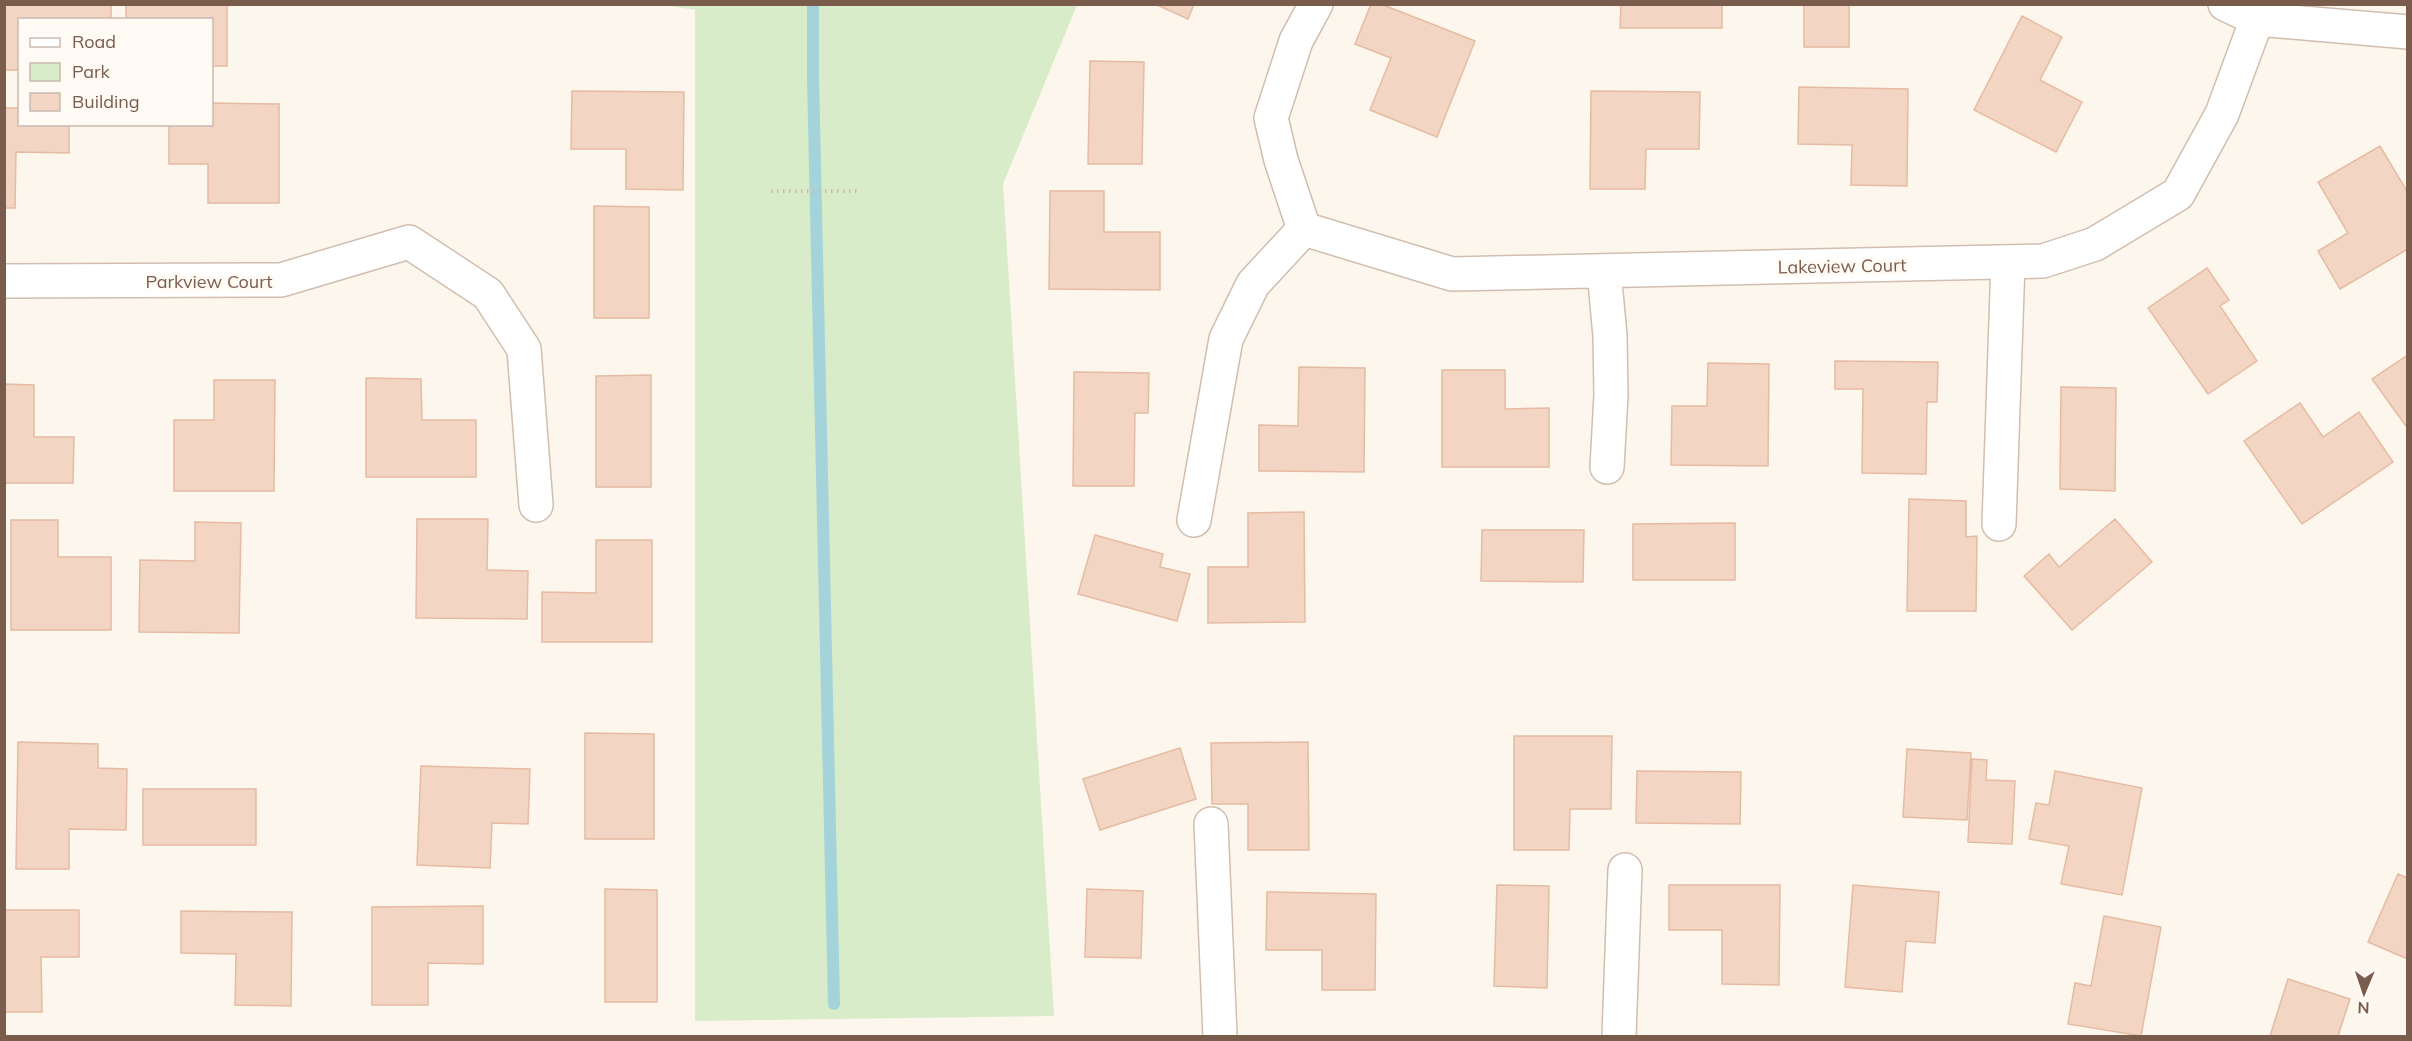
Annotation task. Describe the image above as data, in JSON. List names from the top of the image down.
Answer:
{
  "streets": {
    "street": ["Lakeview Court", "Parkview Court"]
  },
  "legend": ["Road", "Park", "Building"],
  "north": "bottom"
}
